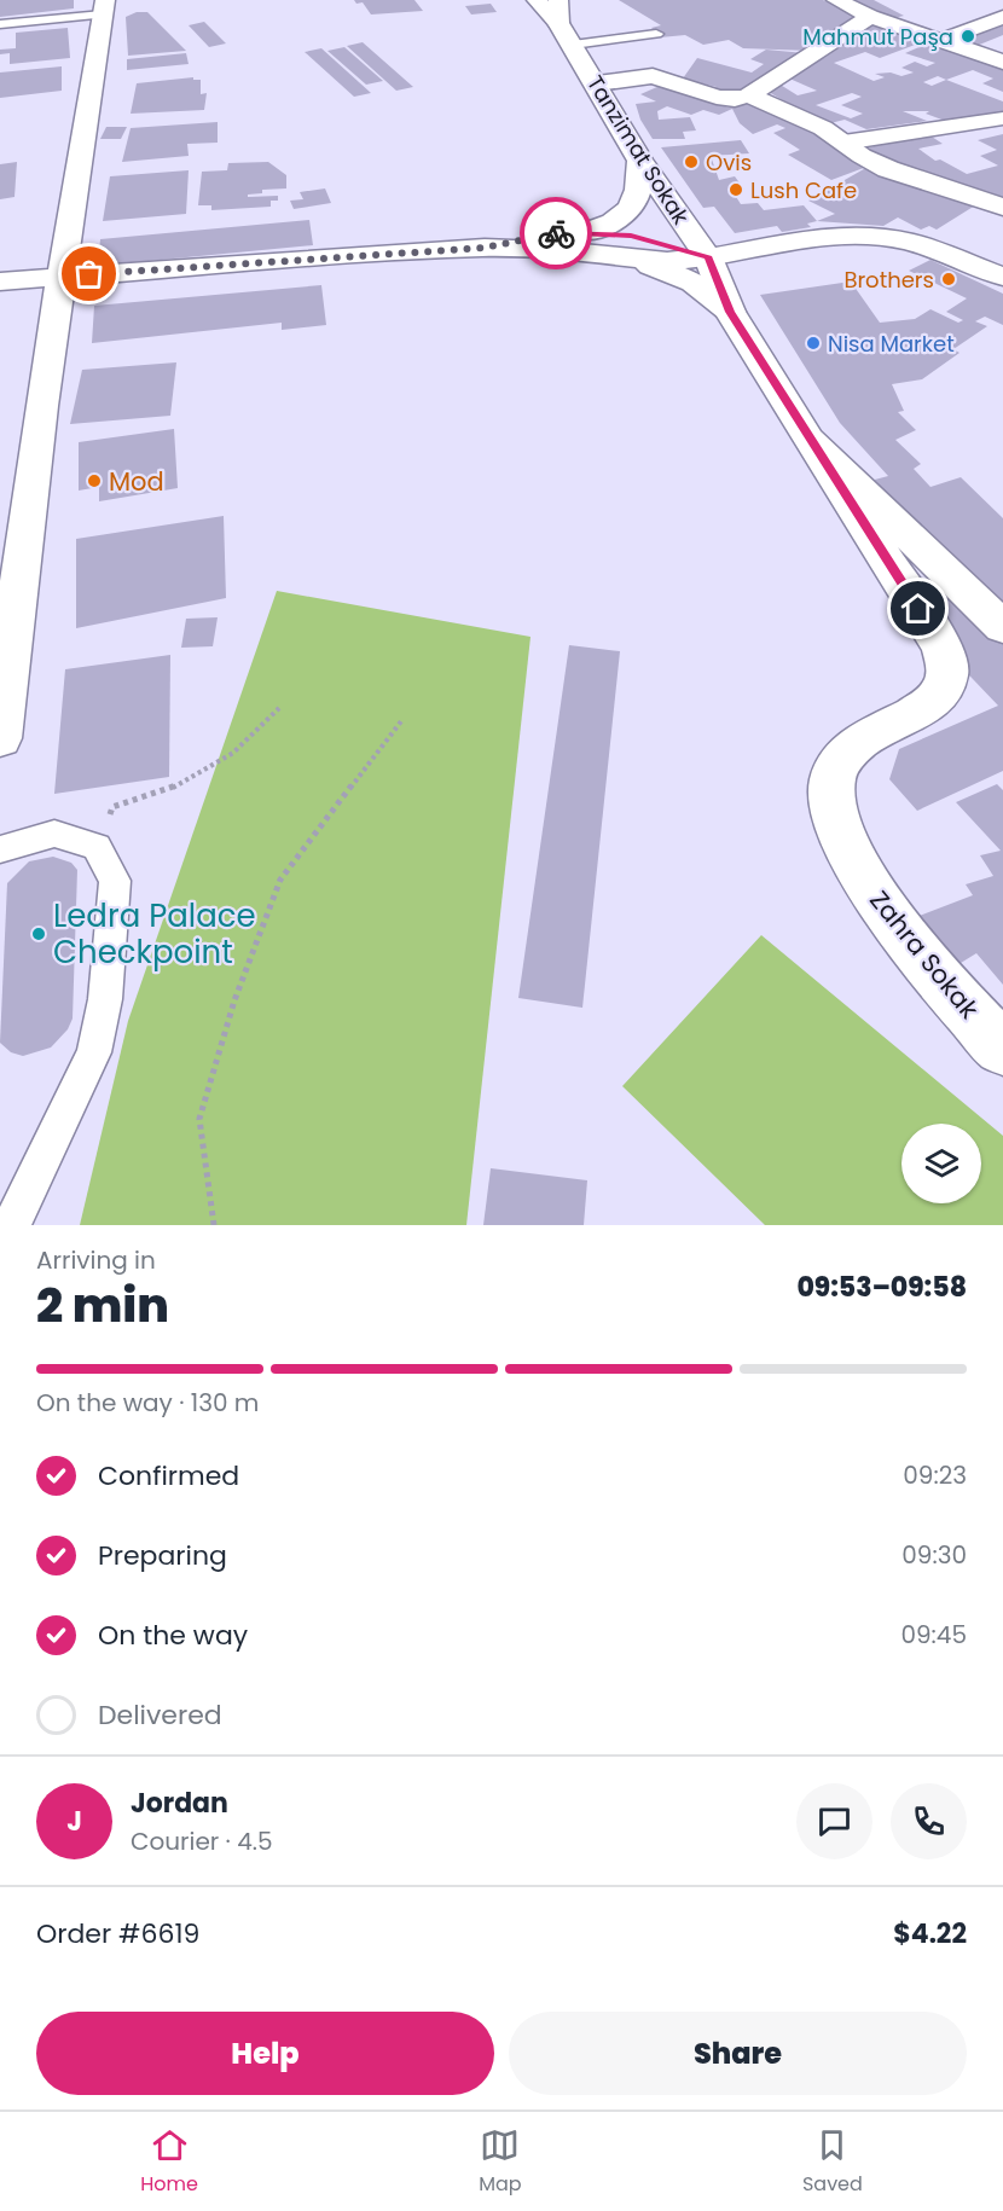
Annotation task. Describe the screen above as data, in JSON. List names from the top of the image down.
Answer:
{
  "streets": {
    "street": ["Tanzimat Sokak", "Zahra Sokak"]
  },
  "crossings": [
    ["Tanzimat Sokak", "Zahra Sokak"]
  ],
  "places": [
    "Mahmut Paşa",
    "Ovis",
    "Lush Cafe",
    "Brothers",
    "Nisa Market",
    "Mod",
    "Ledra Palace Checkpoint"
  ],
  "page": {
    "heading": ["2 min", "Arriving in", "09:53–09:58"],
    "panel": [
      "Jordan",
      "Courier · 4.5",
      "Order #6619",
      "$4.22"
    ],
    "bar": "On the way · 130 m",
    "list": [
      ["Confirmed", "09:23"],
      ["Preparing", "09:30"],
      ["On the way", "09:45"],
      "Delivered"
    ],
    "round": "J",
    "buttons": ["Help", "Share"],
    "tabs": ["Home", "Map", "Saved"]
  }
}
